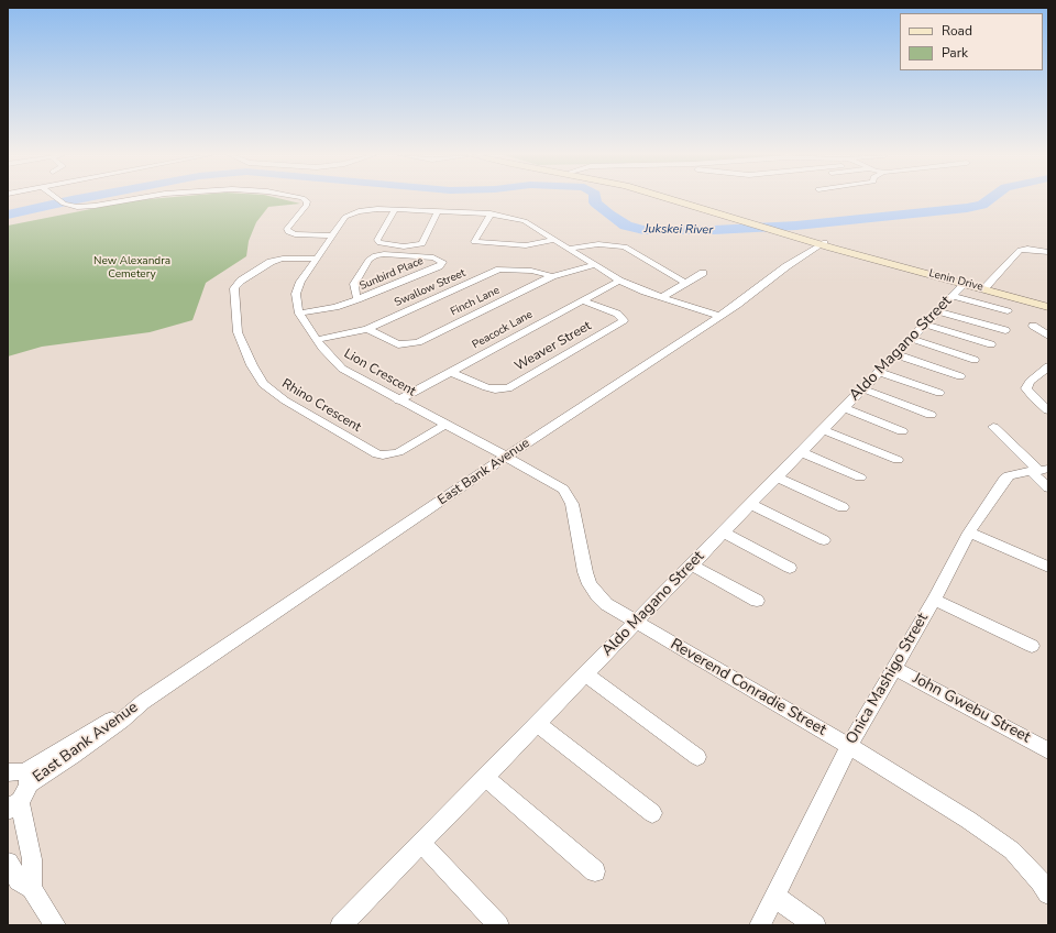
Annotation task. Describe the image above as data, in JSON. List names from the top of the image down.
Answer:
{
  "streets": {
    "street": [
      "Sunbird Place",
      "Lenin Drive",
      "Swallow Street",
      "Finch Lane",
      "Peacock Lane",
      "Weaver Street",
      "Aldo Magano Street",
      "Lion Crescent",
      "Rhino Crescent",
      "East Bank Avenue",
      "Onica Mashigo Street",
      "Reverend Conradie Street",
      "John Gwebu Street"
    ]
  },
  "crossings": [
    ["Sunbird Place", "Lion Crescent"],
    ["Lenin Drive", "Aldo Magano Street"],
    ["Lenin Drive", "East Bank Avenue"],
    ["Swallow Street", "Finch Lane"],
    ["Swallow Street", "Lion Crescent"],
    ["Finch Lane", "Lion Crescent"],
    ["Peacock Lane", "Weaver Street"],
    ["Peacock Lane", "Lion Crescent"],
    ["Aldo Magano Street", "Lion Crescent"],
    ["Aldo Magano Street", "Reverend Conradie Street"],
    ["Lion Crescent", "Rhino Crescent"],
    ["Lion Crescent", "East Bank Avenue"],
    ["Lion Crescent", "Reverend Conradie Street"],
    ["Onica Mashigo Street", "Reverend Conradie Street"],
    ["Onica Mashigo Street", "John Gwebu Street"]
  ],
  "water": ["Jukskei River"],
  "parks": ["New Alexandra Cemetery"],
  "legend": ["Road", "Park"]
}
